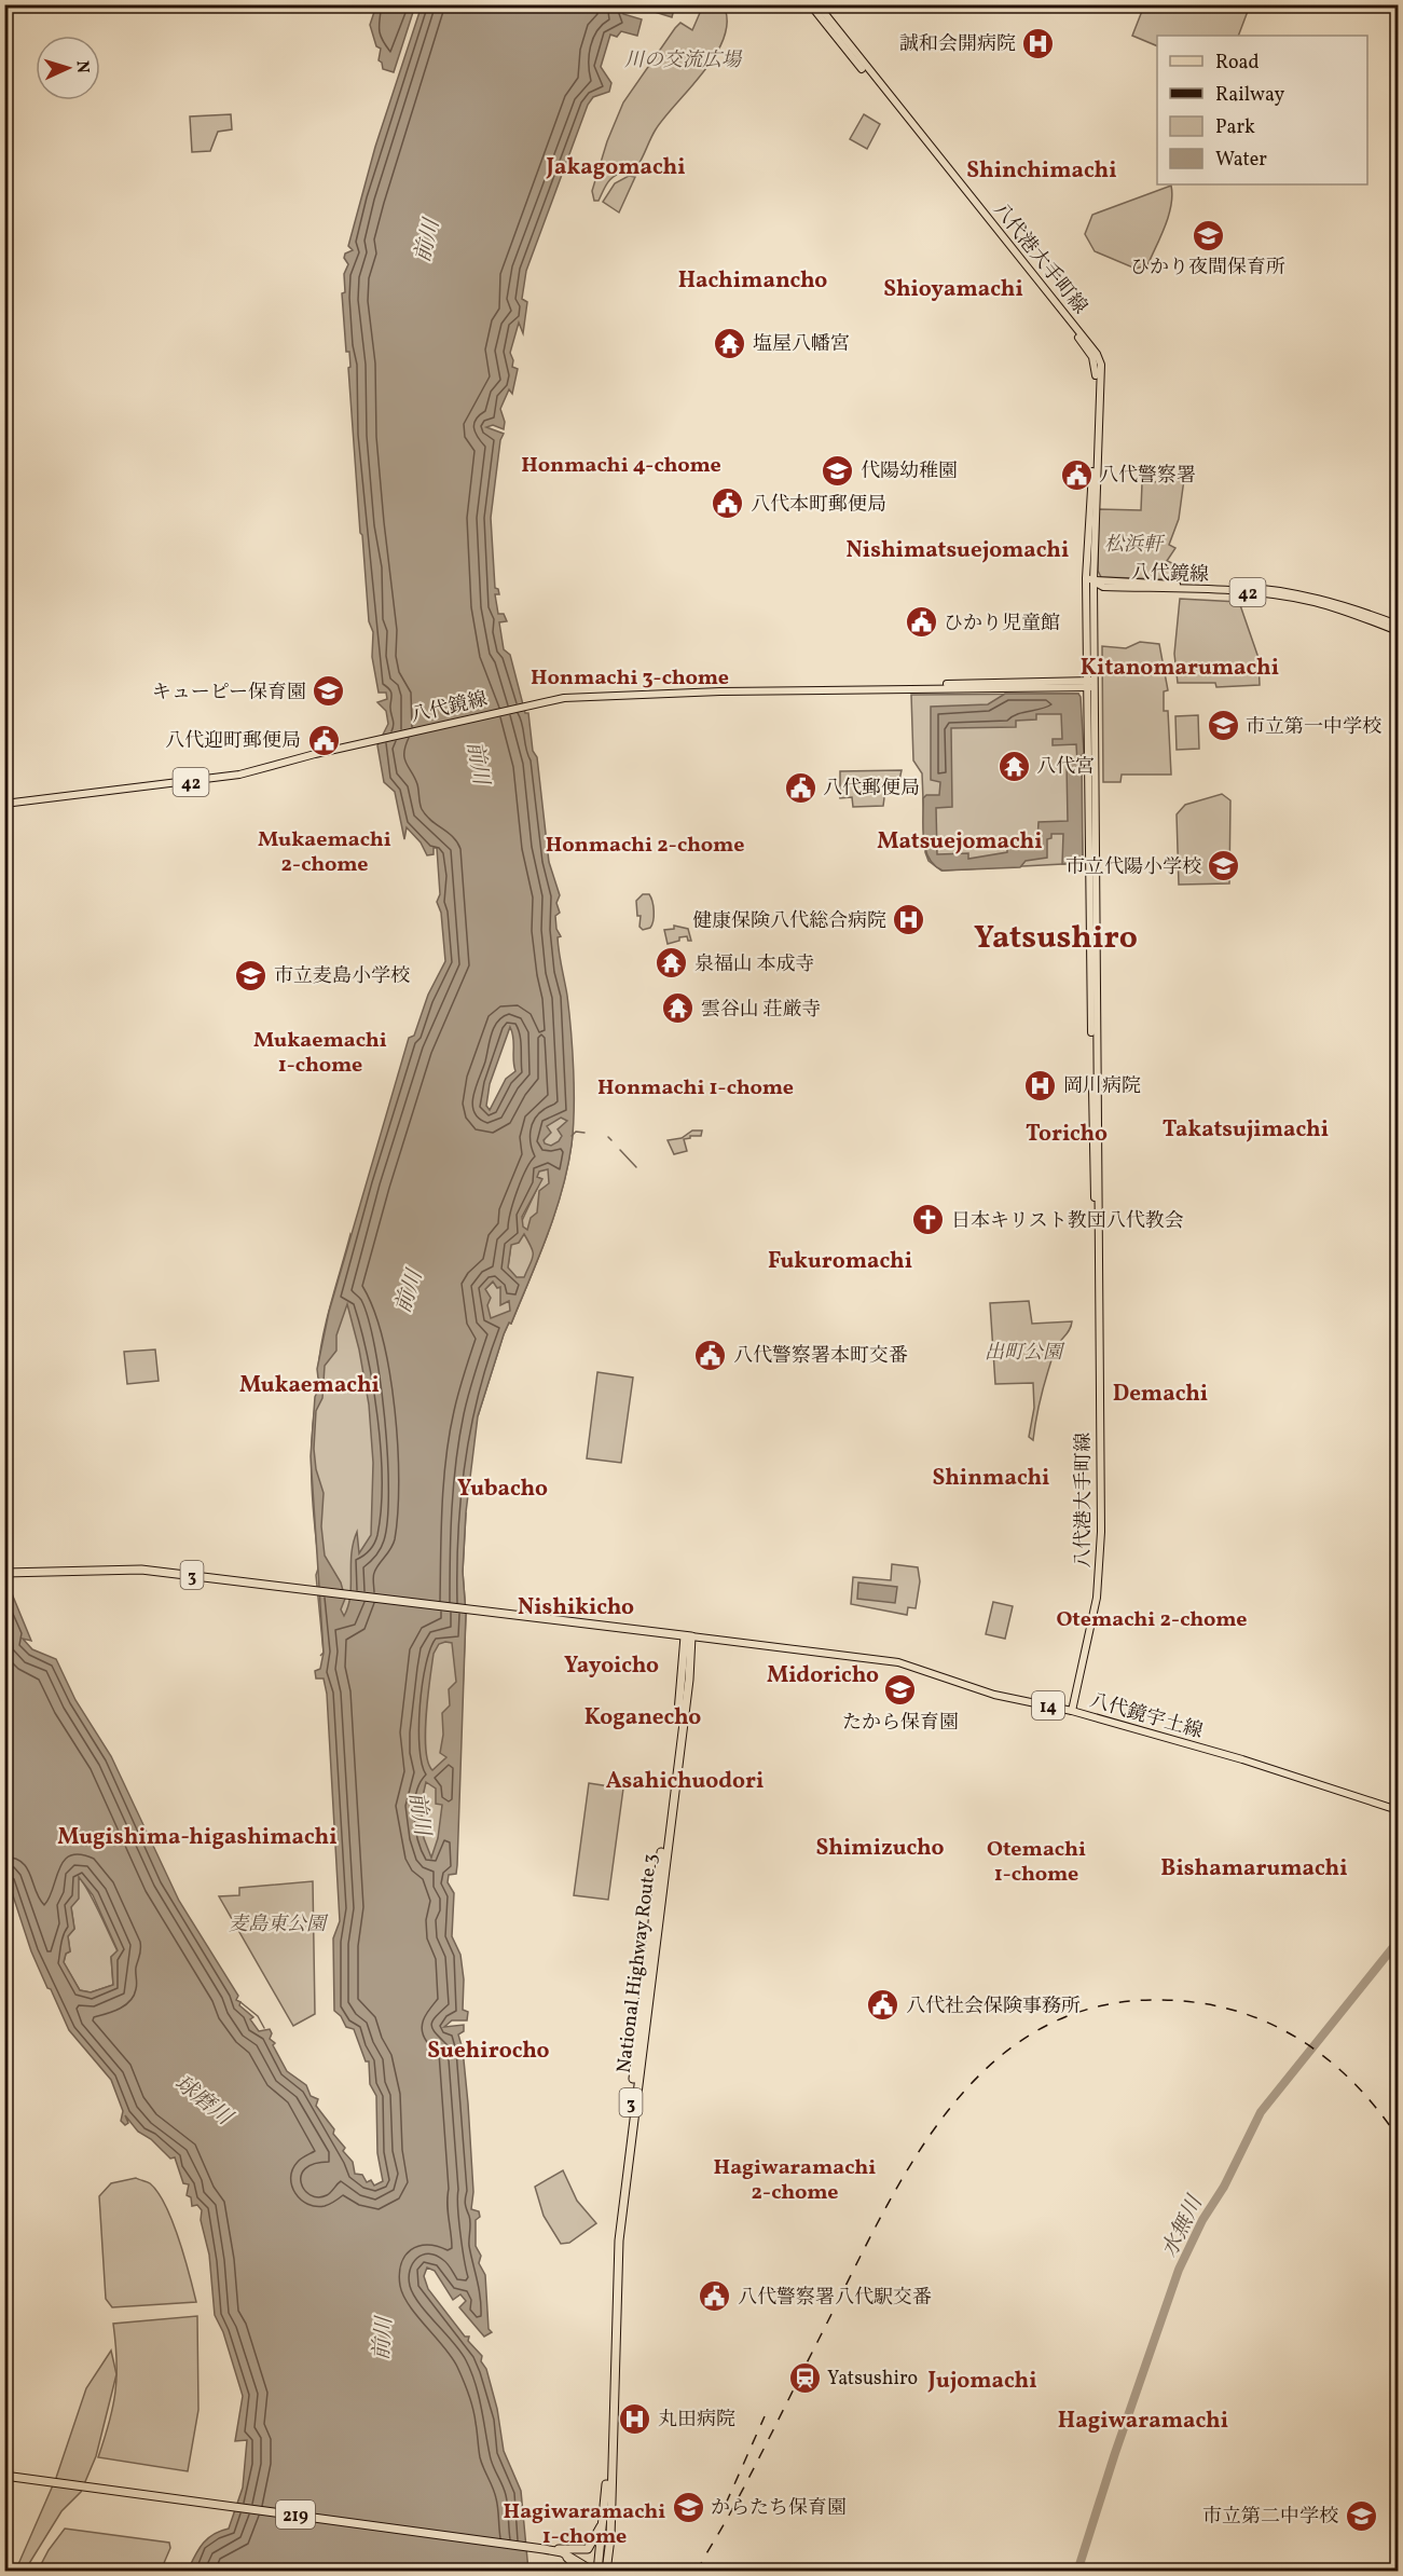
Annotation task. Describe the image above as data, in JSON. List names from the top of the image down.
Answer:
{
  "streets": {
    "highway": ["3", "National Highway Route 3", "219"],
    "main road": [
      "八代港大手町線",
      "八代鏡線",
      "42",
      "14",
      "八代鏡宇土線"
    ]
  },
  "crossings": [
    ["八代港大手町線", "八代鏡線"],
    ["八代港大手町線", "八代鏡宇土線"],
    ["3", "八代鏡宇土線"],
    ["3", "National Highway Route 3"],
    ["八代鏡宇土線", "National Highway Route 3"],
    ["National Highway Route 3", "219"]
  ],
  "districts": [
    "Jakagomachi",
    "Shinchimachi",
    "Hachimancho",
    "Shioyamachi",
    "Honmachi 4-chome",
    "Nishimatsuejomachi",
    "Kitanomarumachi",
    "Honmachi 3-chome",
    "Mukaemachi 2-chome",
    "Matsuejomachi",
    "Honmachi 2-chome",
    "Yatsushiro",
    "Mukaemachi 1-chome",
    "Honmachi 1-chome",
    "Takatsujimachi",
    "Toricho",
    "Fukuromachi",
    "Mukaemachi",
    "Demachi",
    "Shinmachi",
    "Yubacho",
    "Nishikicho",
    "Otemachi 2-chome",
    "Yayoicho",
    "Midoricho",
    "Koganecho",
    "Asahichuodori",
    "Mugishima-higashimachi",
    "Shimizucho",
    "Otemachi 1-chome",
    "Bishamarumachi",
    "Suehirocho",
    "Hagiwaramachi 2-chome",
    "Jujomachi",
    "Hagiwaramachi",
    "Hagiwaramachi 1-chome"
  ],
  "water": ["前川", "球磨川", "水無川"],
  "parks": [
    "川の交流広場",
    "松浜軒",
    "出町公園",
    "麦島東公園"
  ],
  "places": {
    "hospital": [
      "誠和会開病院",
      "健康保険八代総合病院",
      "岡川病院",
      "丸田病院"
    ],
    "school or university": [
      "ひかり夜間保育所",
      "代陽幼稚園",
      "キューピー保育園",
      "市立第一中学校",
      "市立代陽小学校",
      "市立麦島小学校",
      "たから保育園",
      "からたち保育園",
      "市立第二中学校"
    ],
    "temple": [
      "塩屋八幡宮",
      "八代宮",
      "泉福山 本成寺",
      "雲谷山 荘厳寺"
    ],
    "public building": [
      "八代警察署",
      "八代本町郵便局",
      "ひかり児童館",
      "八代迎町郵便局",
      "八代郵便局",
      "八代警察署本町交番",
      "八代社会保険事務所",
      "八代警察署八代駅交番"
    ],
    "church": ["日本キリスト教団八代教会"],
    "station": ["Yatsushiro"]
  },
  "legend": [
    "Road",
    "Railway",
    "Park",
    "Water"
  ],
  "north": "right"
}
